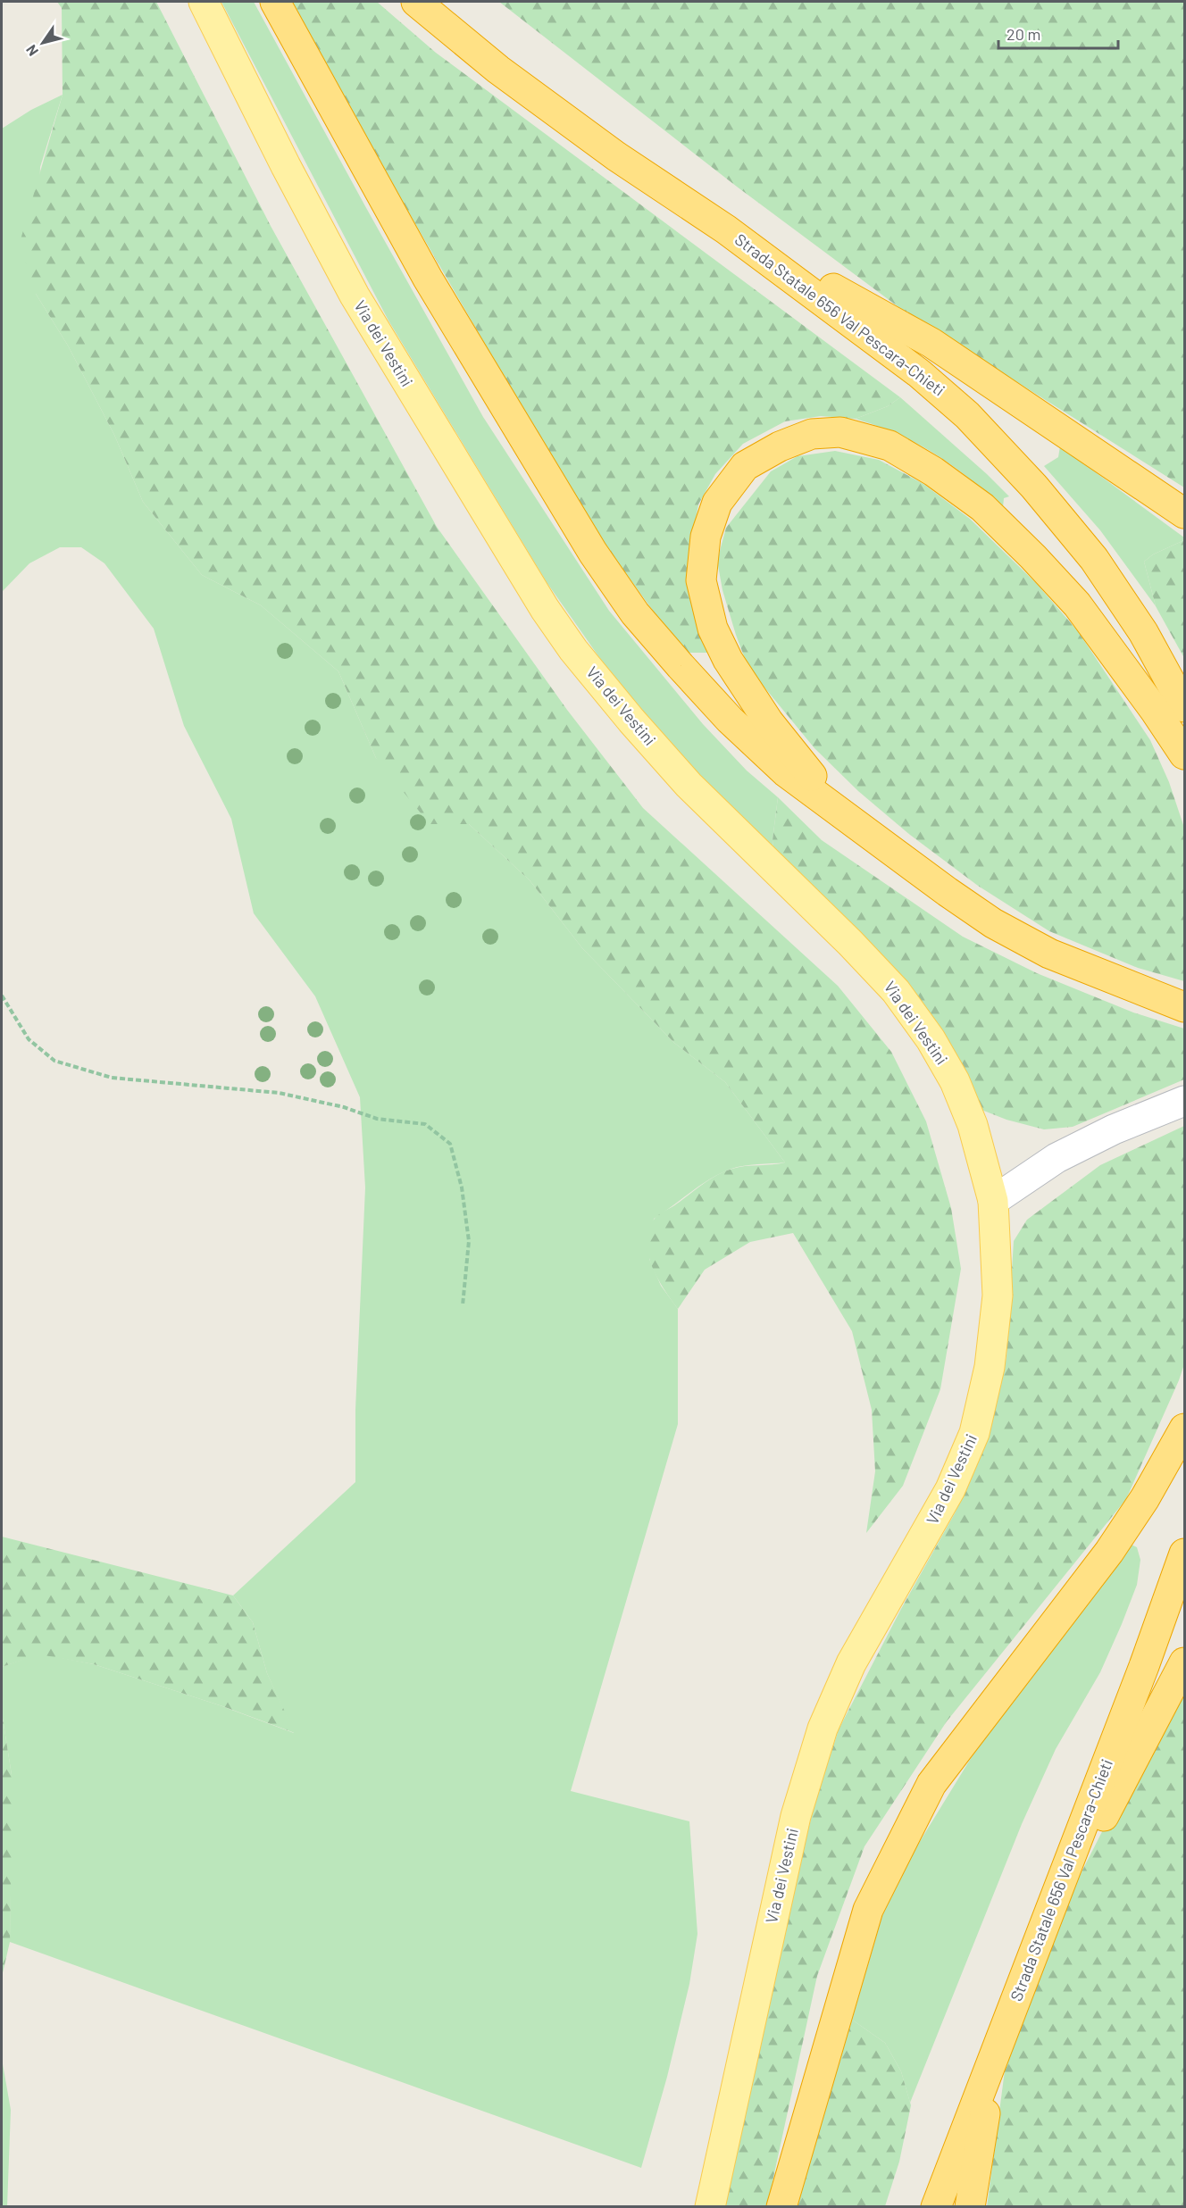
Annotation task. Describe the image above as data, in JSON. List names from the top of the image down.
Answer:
{
  "streets": {
    "highway": ["Strada Statale 656 Val Pescara-Chieti"],
    "main road": ["Via dei Vestini"]
  },
  "scale_bar": "20 m",
  "north": "bottom left"
}
